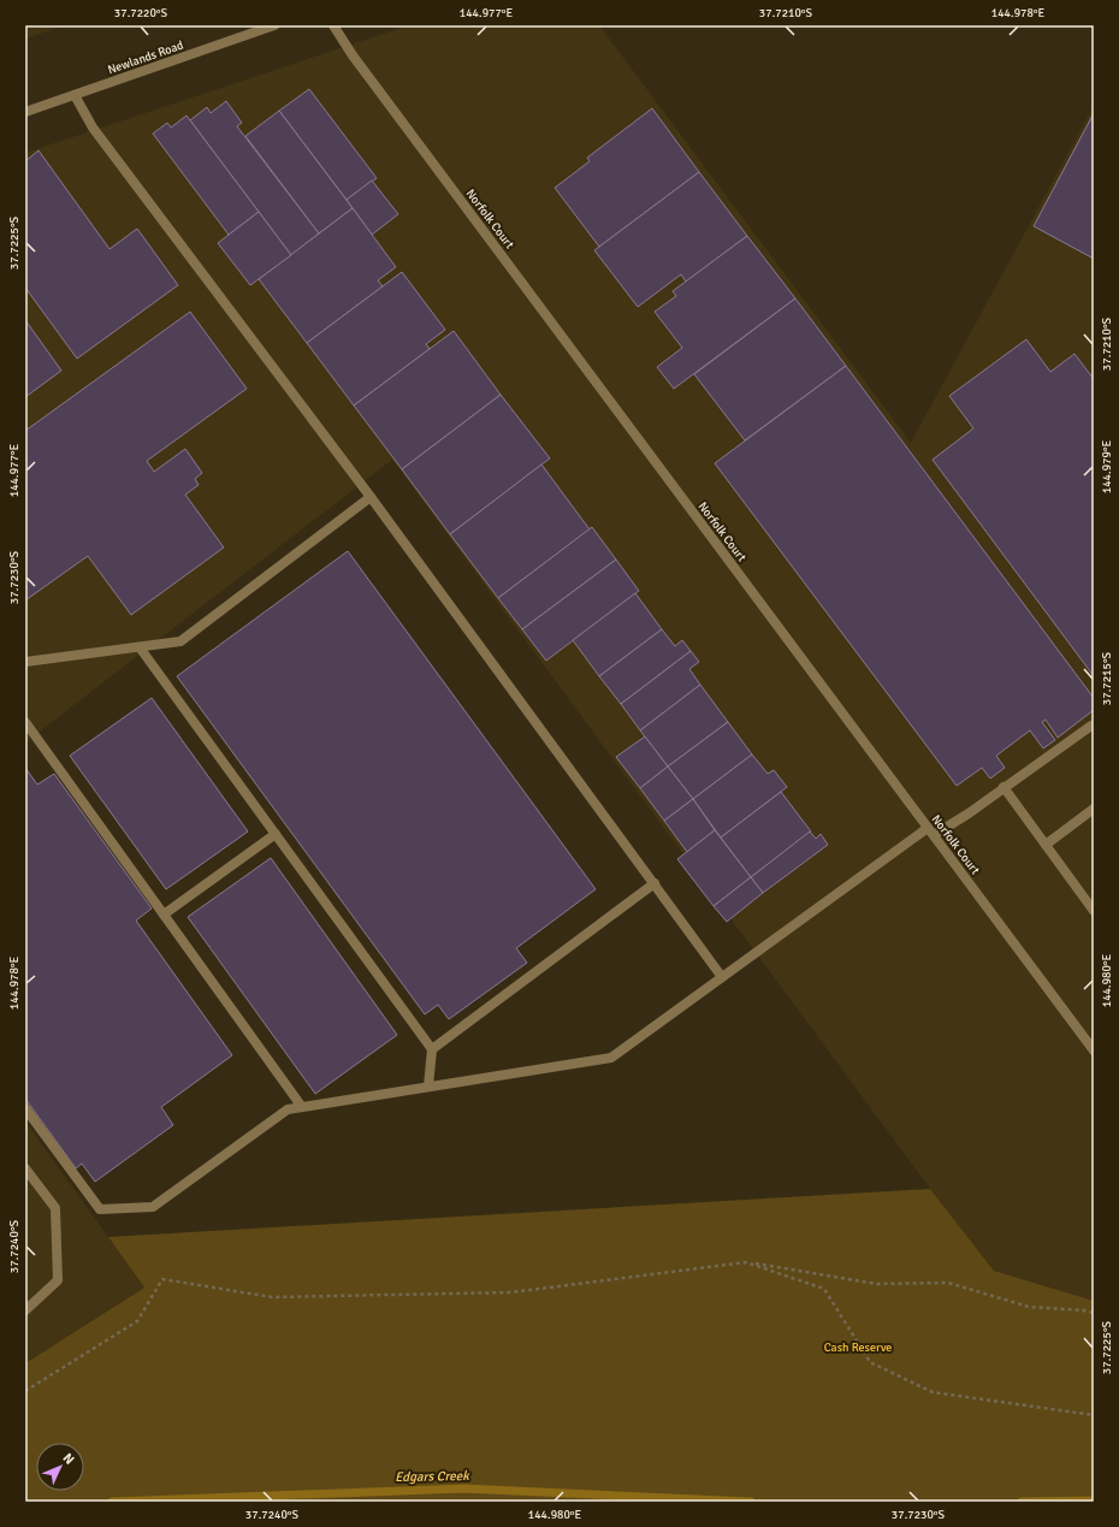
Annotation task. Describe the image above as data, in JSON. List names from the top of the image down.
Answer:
{
  "streets": {
    "street": ["Newlands Road", "Norfolk Court"]
  },
  "water": ["Edgars Creek"],
  "parks": ["Cash Reserve"],
  "north": "top right",
  "coordinates": [
    "37.7220°S",
    "144.977°E",
    "37.7210°S",
    "144.978°E",
    "37.7225°S",
    "144.979°E",
    "37.7230°S",
    "37.7215°S",
    "144.980°E",
    "37.7240°S"
  ]
}
